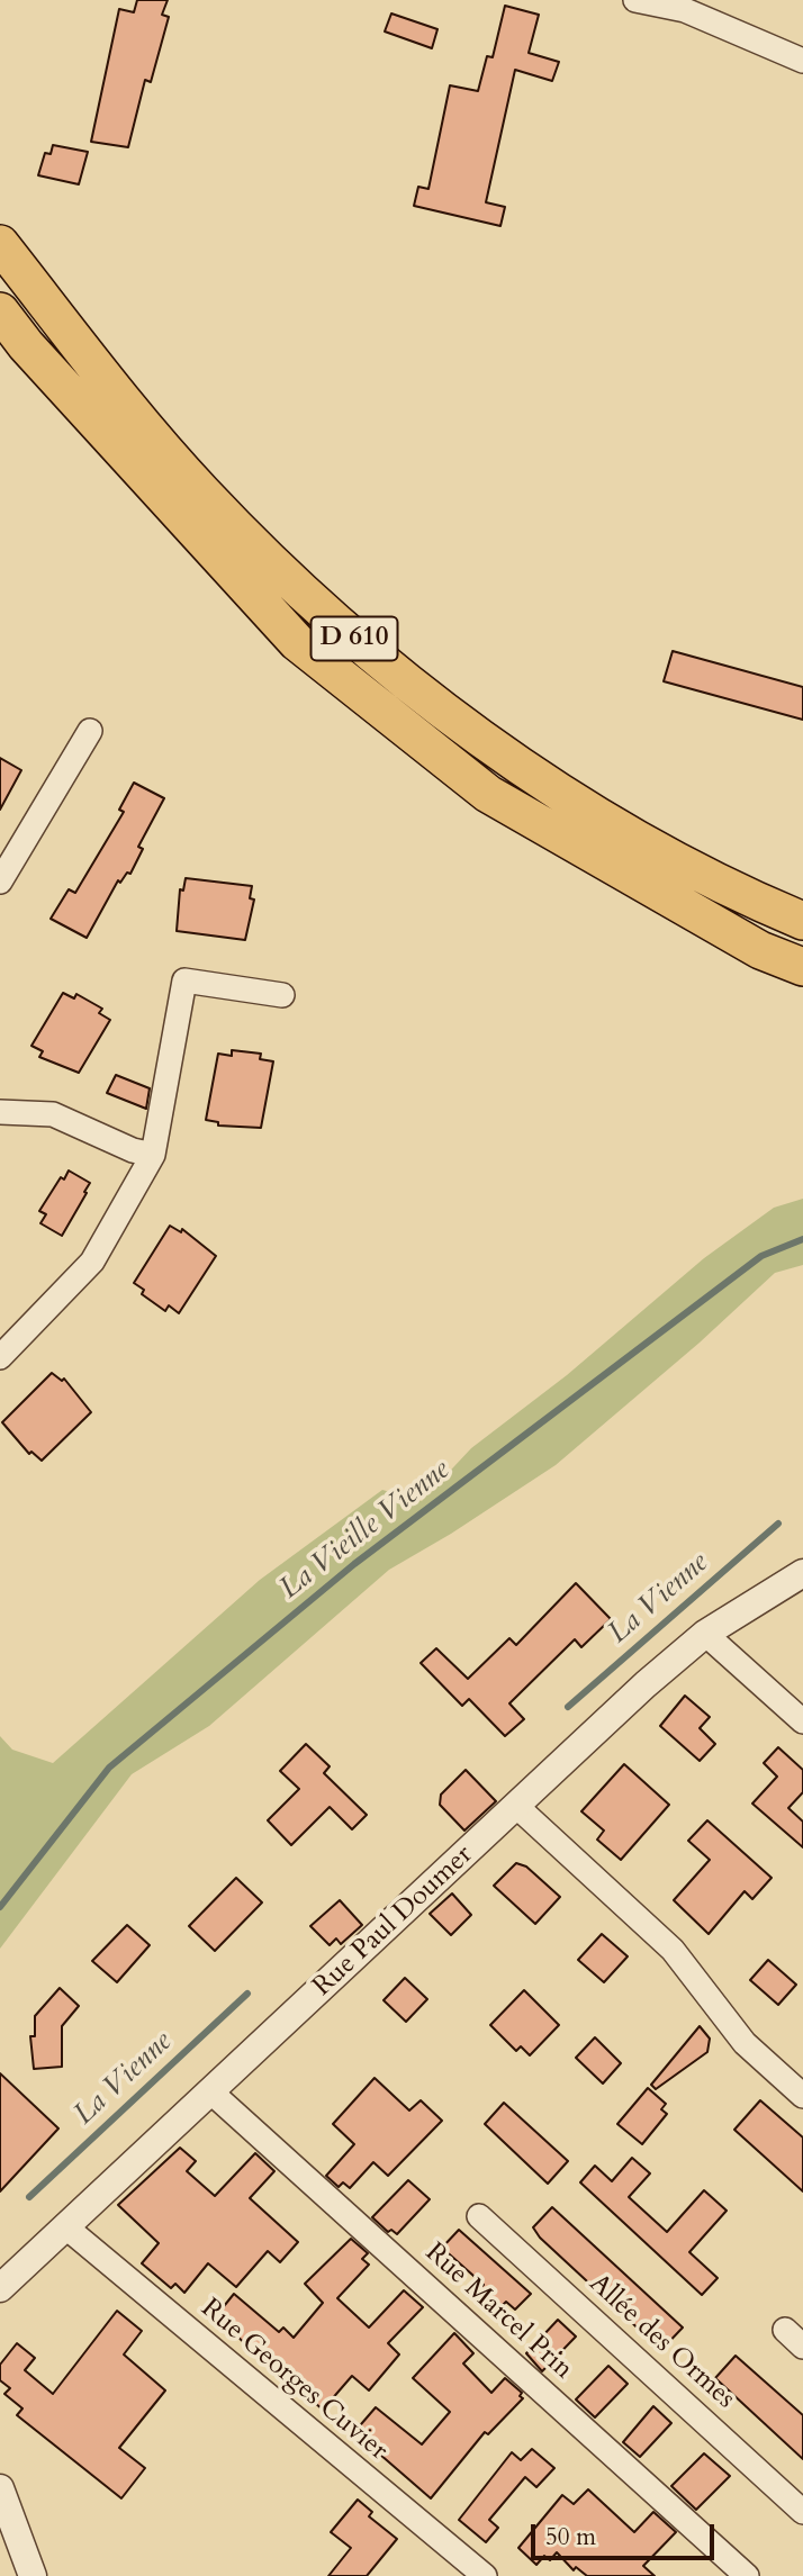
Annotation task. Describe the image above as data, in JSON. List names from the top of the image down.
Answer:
{
  "streets": {
    "highway": ["D 610"],
    "street": [
      "Rue Paul Doumer",
      "Rue Marcel Prin",
      "Allée des Ormes",
      "Rue Georges Cuvier"
    ]
  },
  "crossings": [
    ["Rue Paul Doumer", "Rue Marcel Prin"],
    ["Rue Paul Doumer", "Rue Georges Cuvier"]
  ],
  "water": ["La Vieille Vienne", "La Vienne"],
  "scale_bar": "50 m"
}
